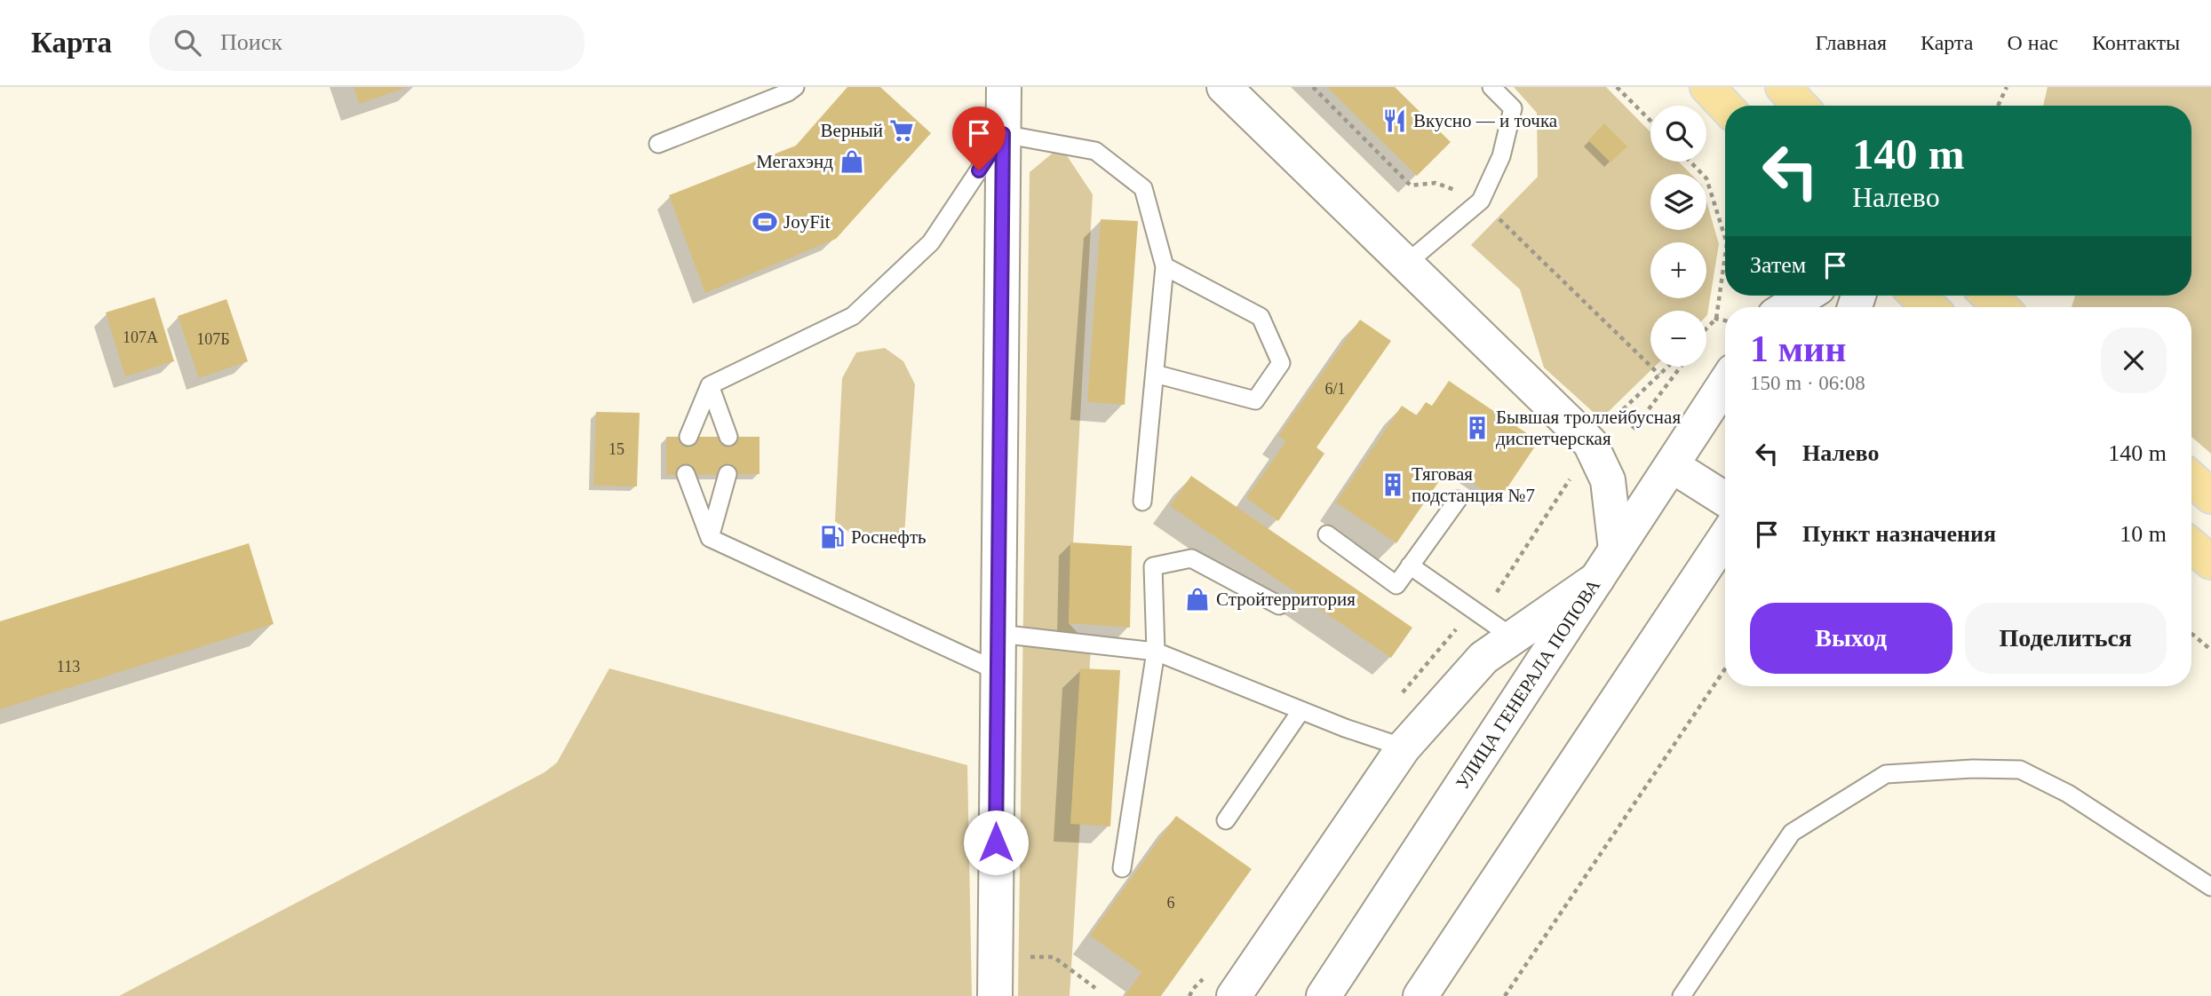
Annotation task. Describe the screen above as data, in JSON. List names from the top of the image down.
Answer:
{
  "streets": {
    "street": ["УЛИЦА ГЕНЕРАЛА ПОПОВА"]
  },
  "places": {
    "restaurant": ["Вкусно — и точка"],
    "supermarket": ["Верный"],
    "shop": ["Мегахэнд", "Стройтерритория"],
    "sports": ["JoyFit"],
    "building": ["Бывшая троллейбусная диспетчерская", "Тяговая подстанция №7"],
    "fuel station": ["Роснефть"]
  },
  "house_numbers": [
    "107А",
    "107Б",
    "6/1",
    "15",
    "113",
    "6"
  ],
  "page": {
    "header": "Карта",
    "search": "Поиск",
    "nav": [
      "Главная",
      "Карта",
      "О нас",
      "Контакты"
    ],
    "map_buttons": ["+", "−"],
    "turn": ["140 m", "Налево"],
    "then": "Затем",
    "heading": ["1 мин", "150 m · 06:08"],
    "list": [
      {
        "name": "Налево",
        "value": "140 m"
      },
      {
        "name": "Пункт назначения",
        "value": "10 m"
      }
    ],
    "buttons": ["Выход", "Поделиться"]
  }
}
